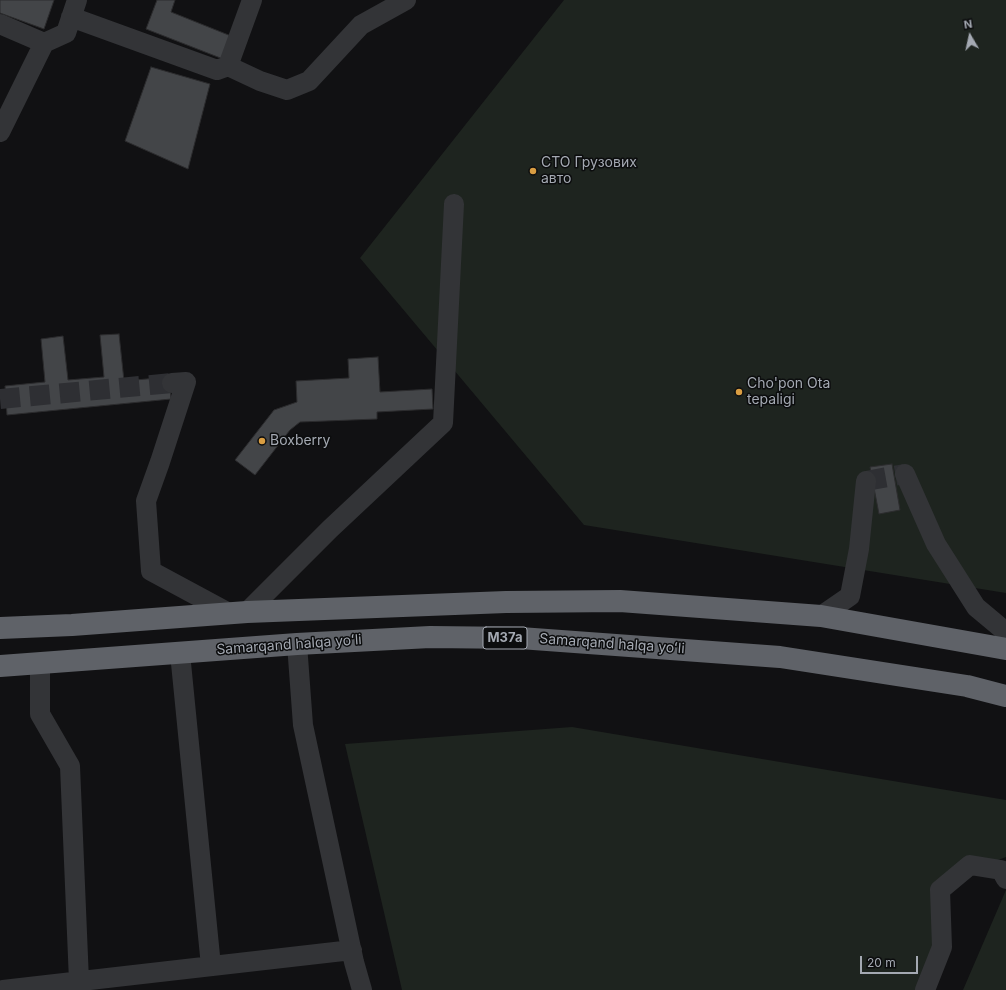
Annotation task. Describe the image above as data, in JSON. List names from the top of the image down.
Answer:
{
  "streets": {
    "highway": ["M37a", "Samarqand halqa yoʻli"]
  },
  "places": ["СТО Грузових авто", "Cho'pon Ota tepaligi", "Boxberry"],
  "scale_bar": "20 m",
  "north": "top"
}
